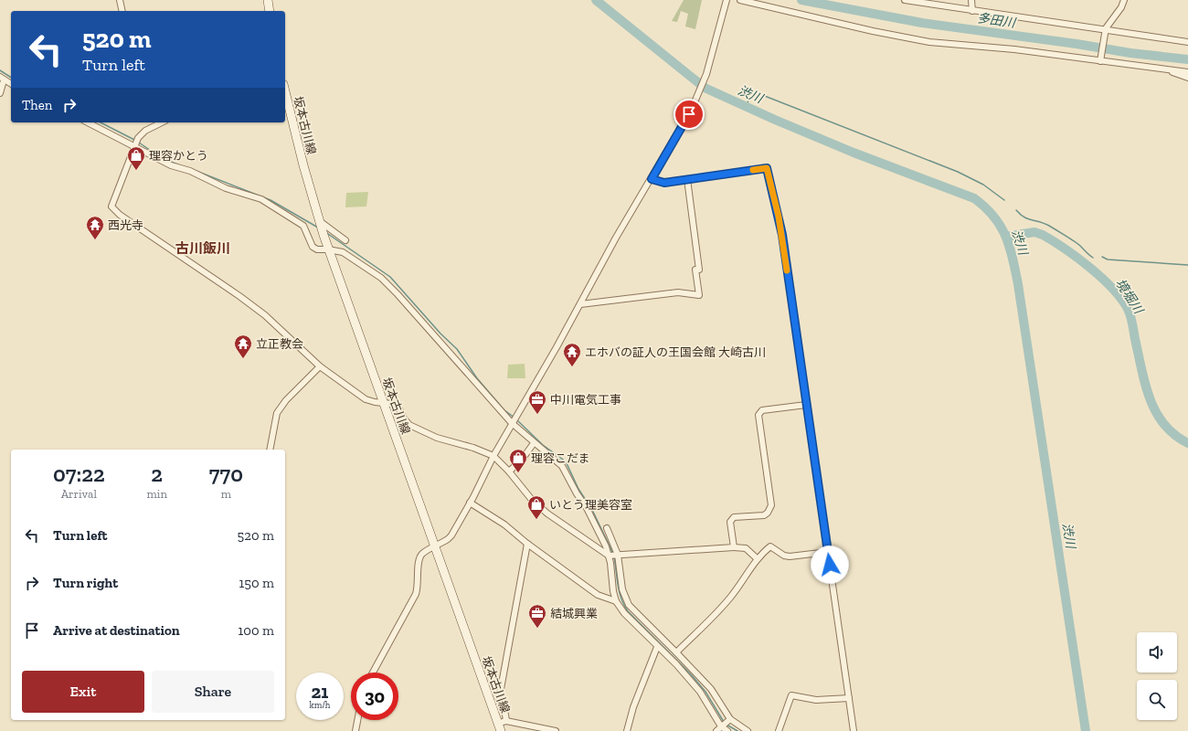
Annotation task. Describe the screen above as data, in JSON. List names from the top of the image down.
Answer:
{
  "streets": {
    "main road": ["坂本古川線"]
  },
  "districts": ["古川飯川"],
  "water": ["多田川", "渋川", "境堀川"],
  "places": {
    "shop": ["理容かとう", "理容こだま", "いとう理美容室"],
    "temple": ["西光寺", "立正教会", "エホバの証人の王国会館 大崎古川"],
    "office": ["中川電気工事", "結城興業"]
  },
  "page": {
    "turn": ["520 m", "Turn left"],
    "then": "Then",
    "eta": [
      "07:22",
      "Arrival",
      "2",
      "min",
      "770",
      "m"
    ],
    "list": [
      {
        "name": "Turn left",
        "value": "520 m"
      },
      {
        "name": "Turn right",
        "value": "150 m"
      },
      {
        "name": "Arrive at destination",
        "value": "100 m"
      }
    ],
    "buttons": ["Exit", "Share"],
    "speed": "21 km/h",
    "limit": "30"
  }
}
